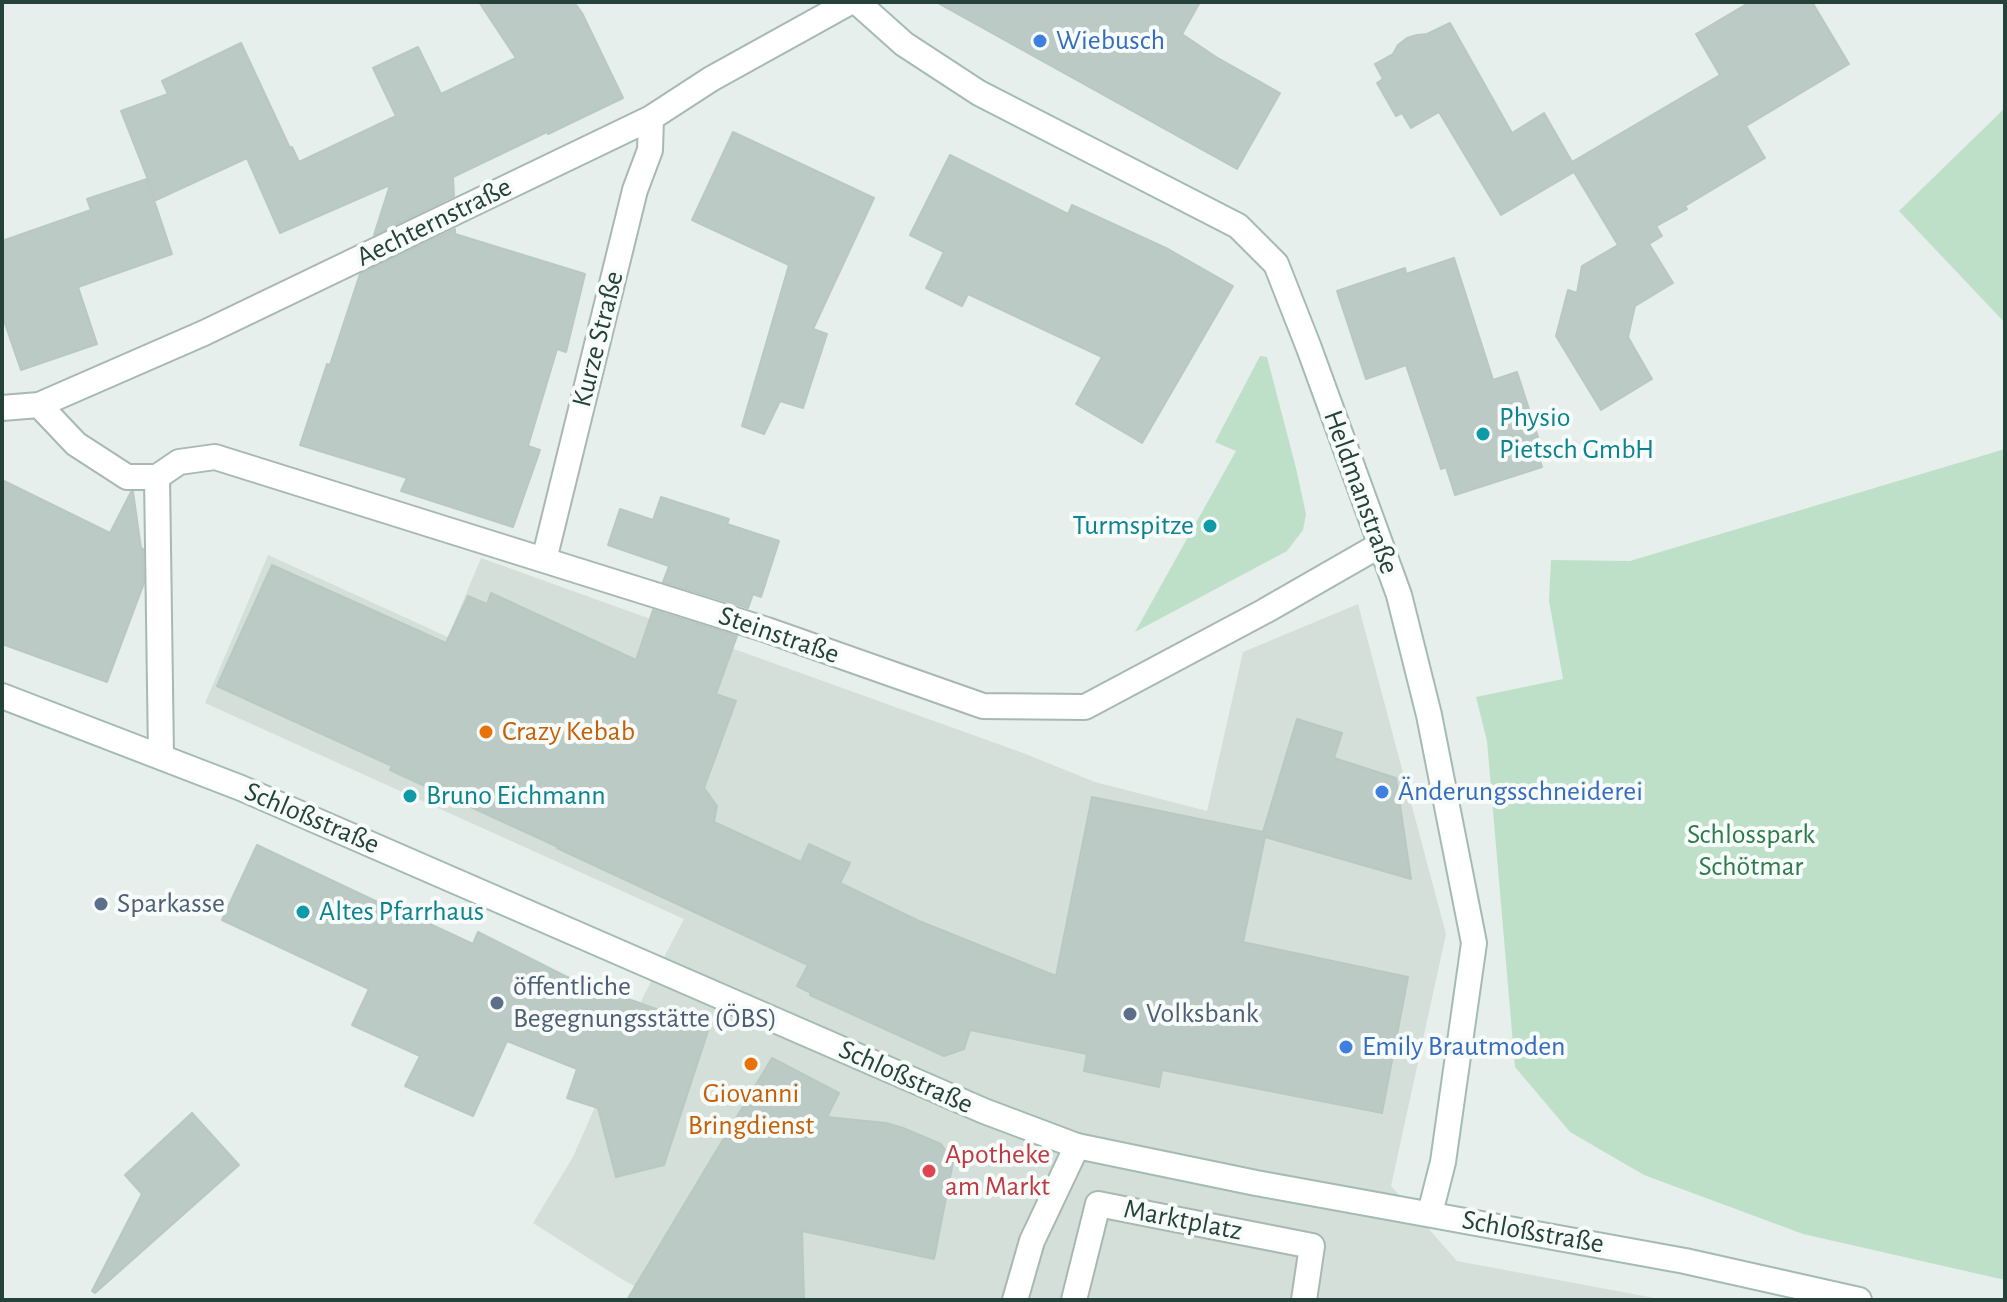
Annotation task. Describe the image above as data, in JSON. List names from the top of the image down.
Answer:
{
  "streets": {
    "street": [
      "Aechternstraße",
      "Kurze Straße",
      "Heldmanstraße",
      "Steinstraße",
      "Schloßstraße",
      "Marktplatz"
    ]
  },
  "crossings": [
    ["Aechternstraße", "Kurze Straße"],
    ["Kurze Straße", "Steinstraße"],
    ["Heldmanstraße", "Steinstraße"],
    ["Heldmanstraße", "Schloßstraße"]
  ],
  "parks": ["Schlosspark Schötmar"],
  "places": [
    "Wiebusch",
    "Physio Pietsch GmbH",
    "Turmspitze",
    "Crazy Kebab",
    "Änderungsschneiderei",
    "Bruno Eichmann",
    "Sparkasse",
    "Altes Pfarrhaus",
    "öffentliche Begegnungsstätte (ÖBS)",
    "Volksbank",
    "Emily Brautmoden",
    "Giovanni Bringdienst",
    "Apotheke am Markt"
  ]
}
